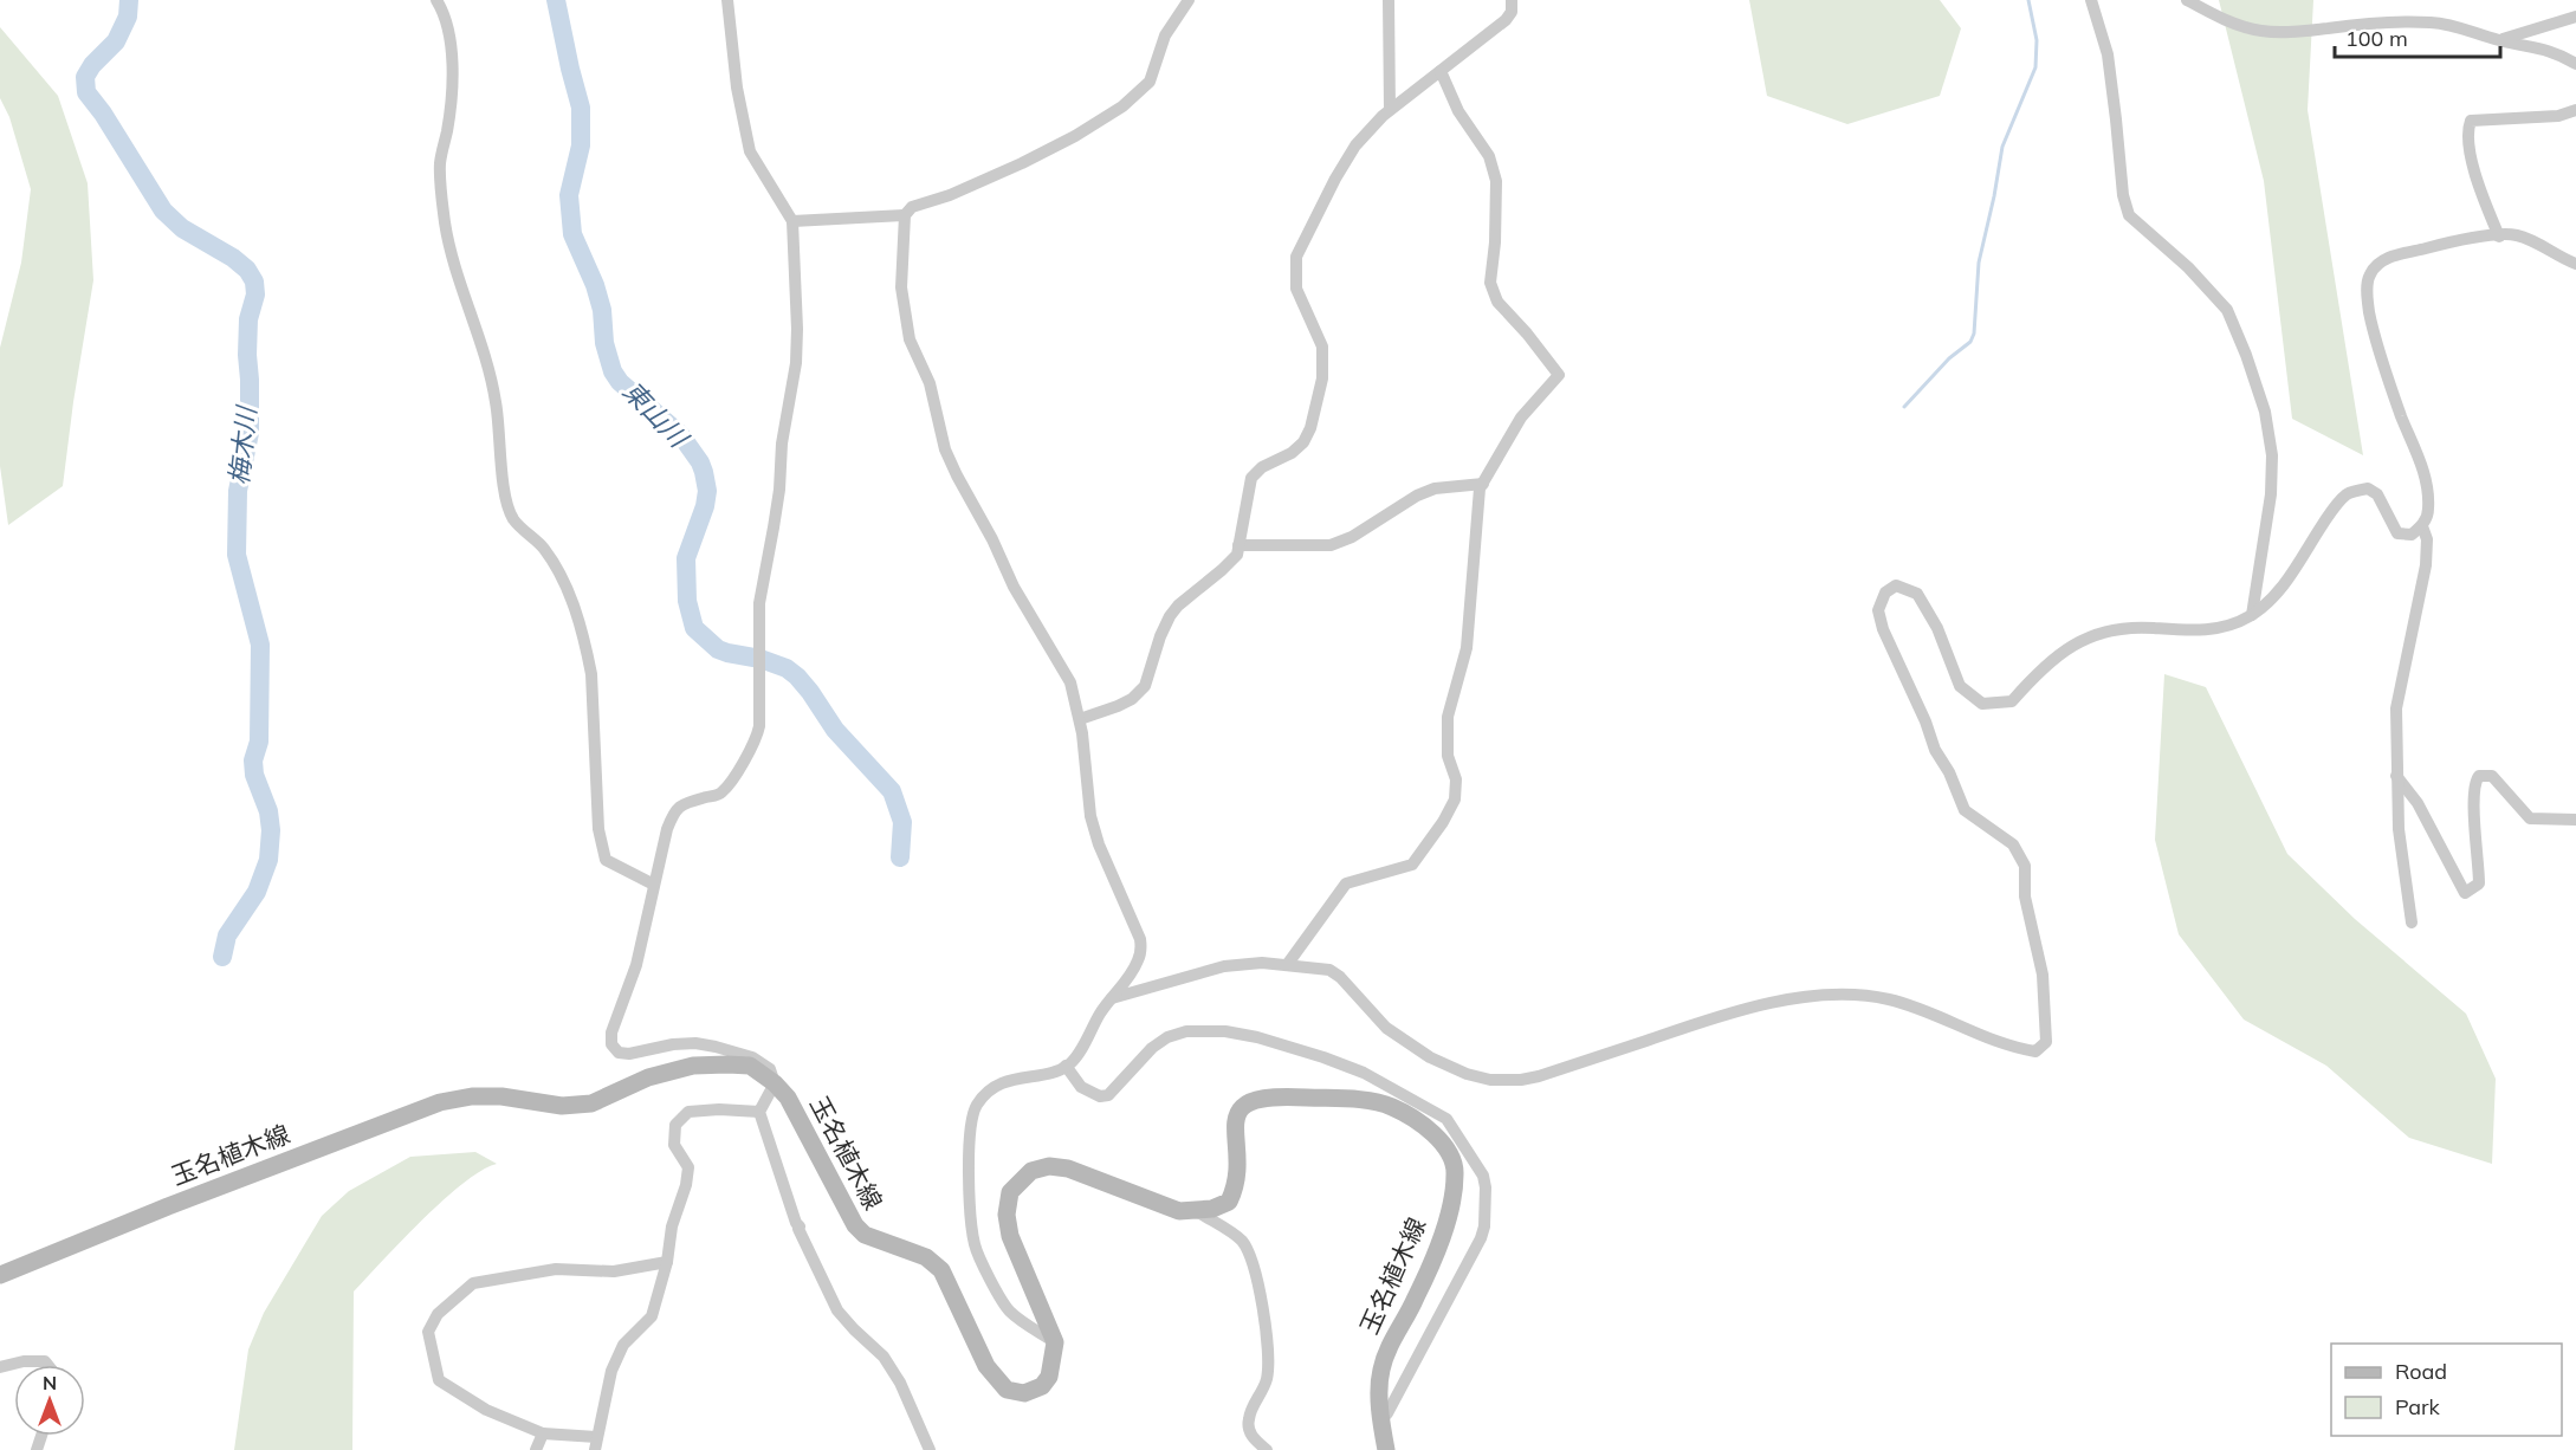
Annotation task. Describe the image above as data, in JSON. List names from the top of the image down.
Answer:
{
  "streets": {
    "main road": ["玉名植木線"]
  },
  "water": ["東山川", "梅木川"],
  "legend": ["Road", "Park"],
  "scale_bar": "100 m",
  "north": "top"
}
